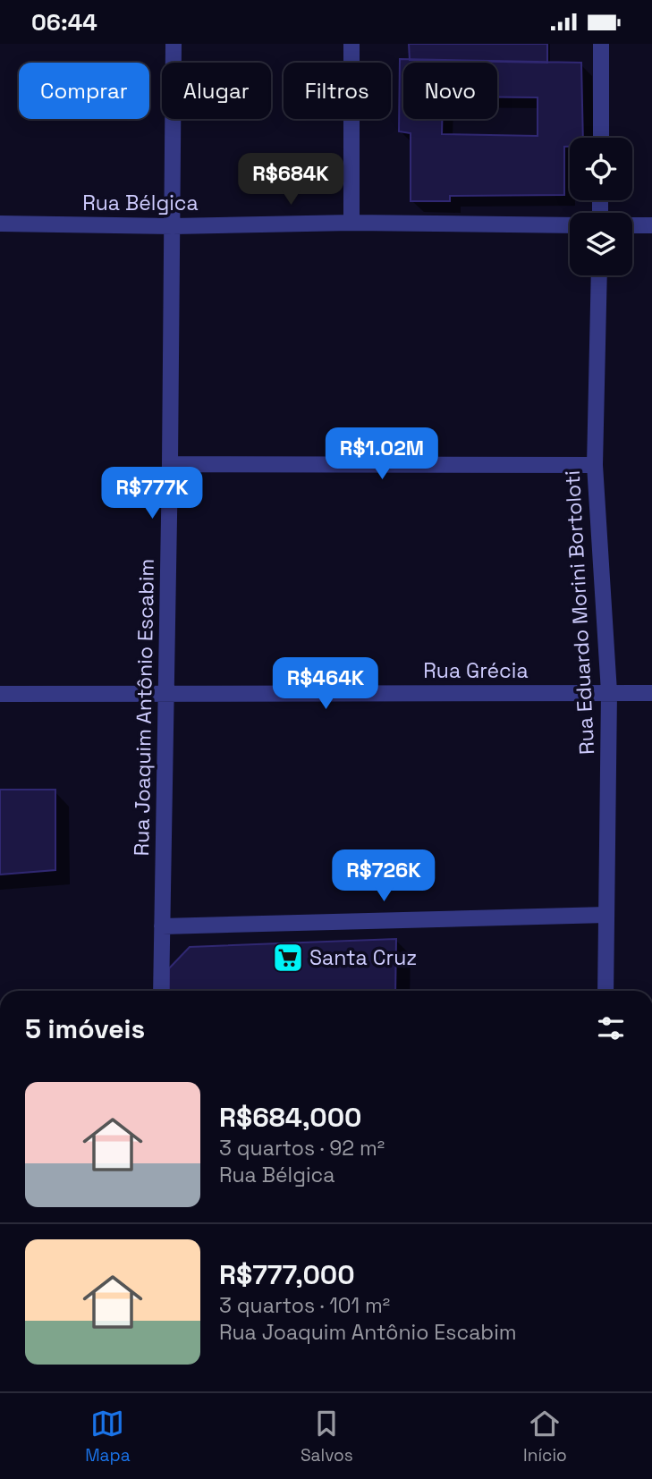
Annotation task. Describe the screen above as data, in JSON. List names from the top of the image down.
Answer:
{
  "streets": {
    "street": [
      "Rua Bélgica",
      "Rua Eduardo Morini Bortoloti",
      "Rua Grécia",
      "Rua Joaquim Antônio Escabim"
    ]
  },
  "crossings": [
    ["Rua Bélgica", "Rua Joaquim Antônio Escabim"],
    ["Rua Eduardo Morini Bortoloti", "Rua Grécia"],
    ["Rua Grécia", "Rua Joaquim Antônio Escabim"]
  ],
  "places": {
    "supermarket": ["Santa Cruz"]
  },
  "page": {
    "status": "06:44",
    "chip": [
      "Comprar",
      "Alugar",
      "Filtros",
      "Novo"
    ],
    "price": [
      "R$684K",
      "R$1.02M",
      "R$777K",
      "R$464K",
      "R$726K"
    ],
    "heading": "5 imóveis",
    "list": [
      {
        "name": "R$684,000",
        "note": "3 quartos · 92 m² · Rua Bélgica"
      },
      {
        "name": "R$777,000",
        "note": "3 quartos · 101 m² · Rua Joaquim Antônio Escabim"
      }
    ],
    "tabs": ["Mapa", "Salvos", "Início"]
  }
}
